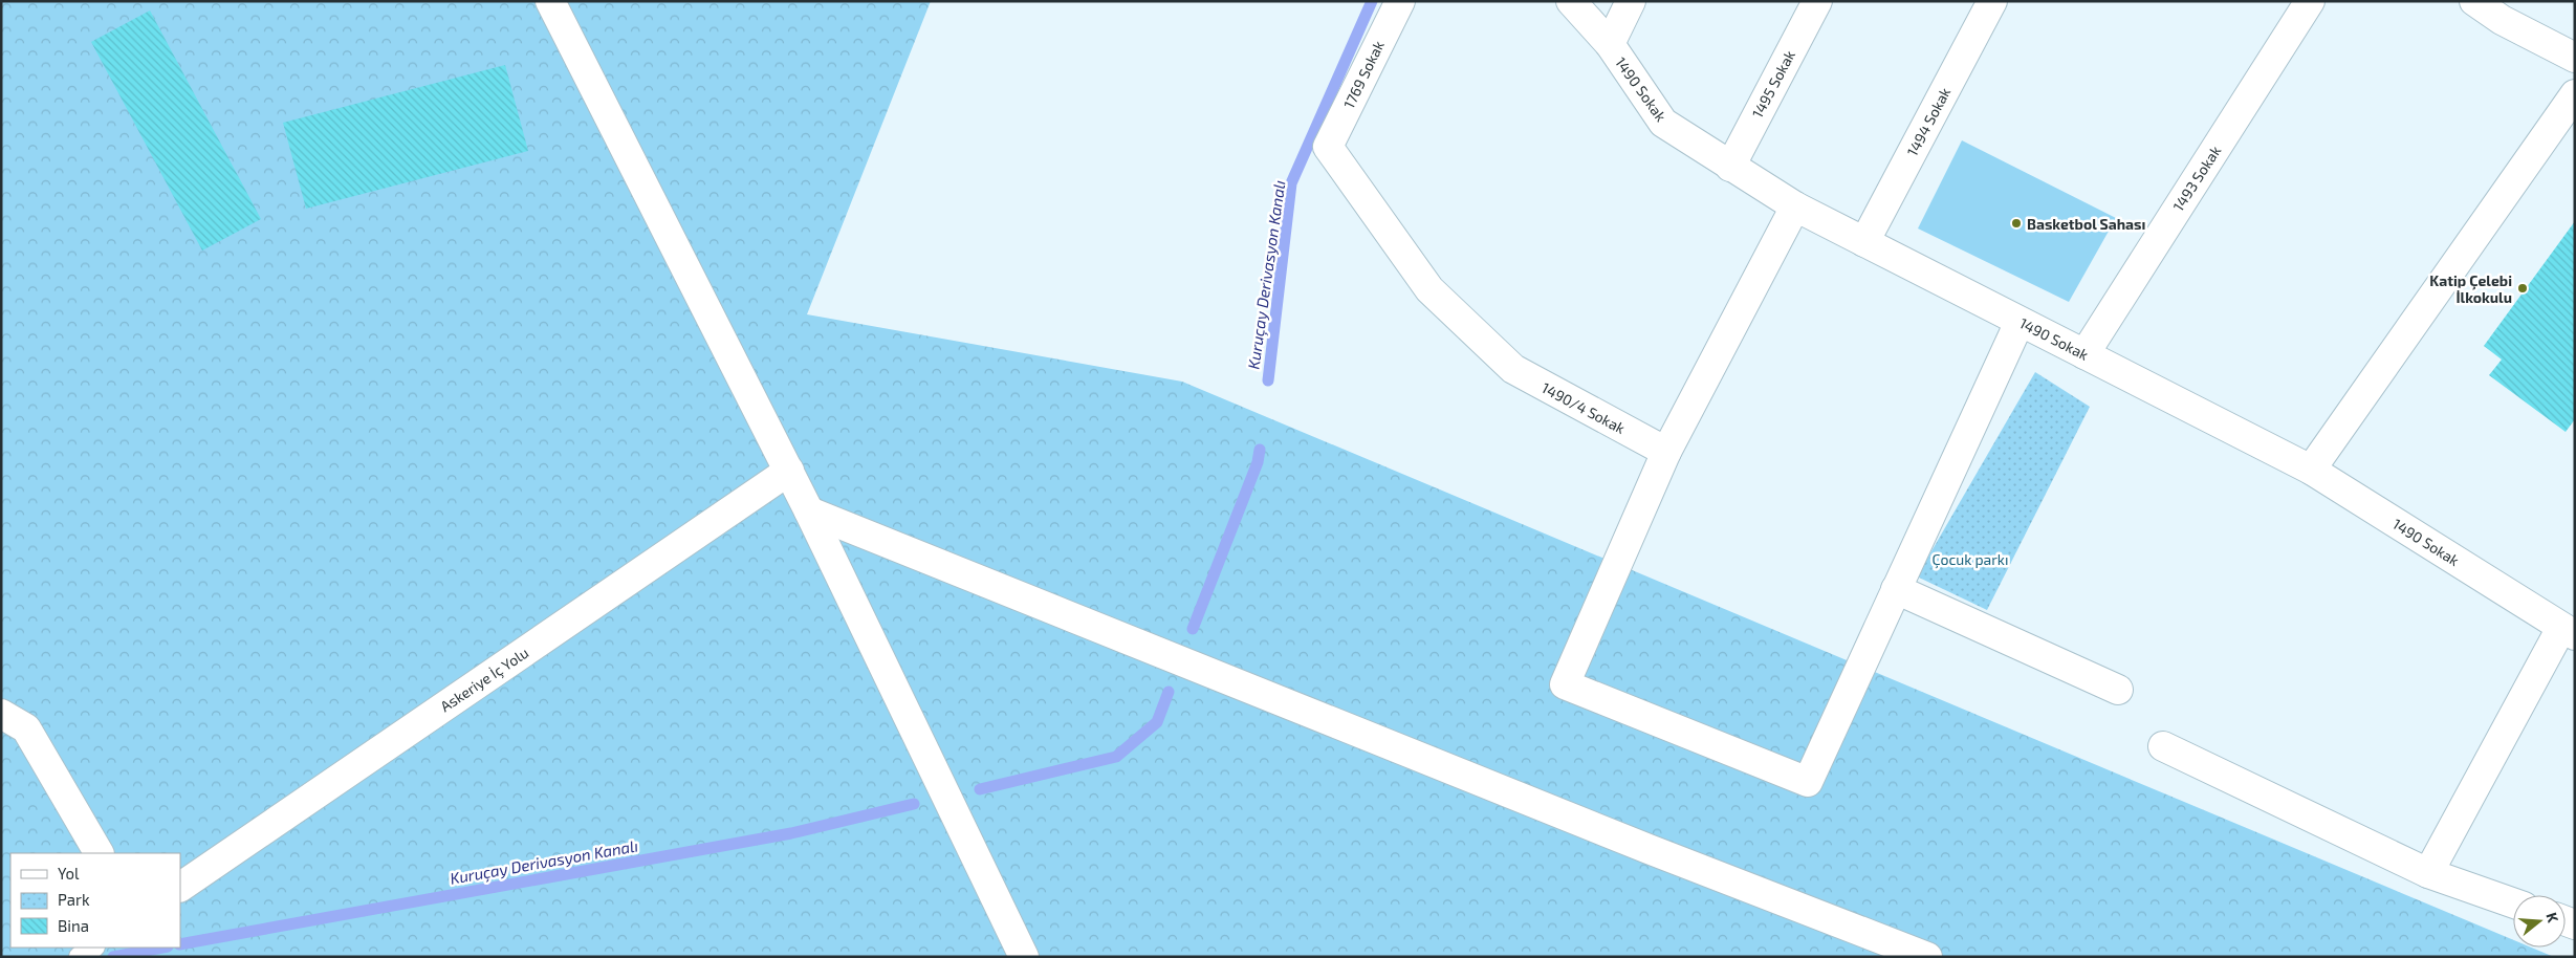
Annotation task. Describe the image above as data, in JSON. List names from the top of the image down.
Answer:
{
  "streets": {
    "street": [
      "1769 Sokak",
      "1495 Sokak",
      "1490 Sokak",
      "1494 Sokak",
      "1493 Sokak",
      "1490/4 Sokak",
      "Askeriye İç Yolu"
    ]
  },
  "crossings": [
    ["1769 Sokak", "1490/4 Sokak"],
    ["1495 Sokak", "1490 Sokak"],
    ["1490 Sokak", "1494 Sokak"],
    ["1490 Sokak", "1493 Sokak"]
  ],
  "water": ["Kuruçay Derivasyon Kanalı"],
  "parks": ["Çocuk parkı"],
  "places": ["Basketbol Sahası", "Katip Çelebi İlkokulu"],
  "legend": ["Yol", "Park", "Bina"],
  "north": "right"
}
